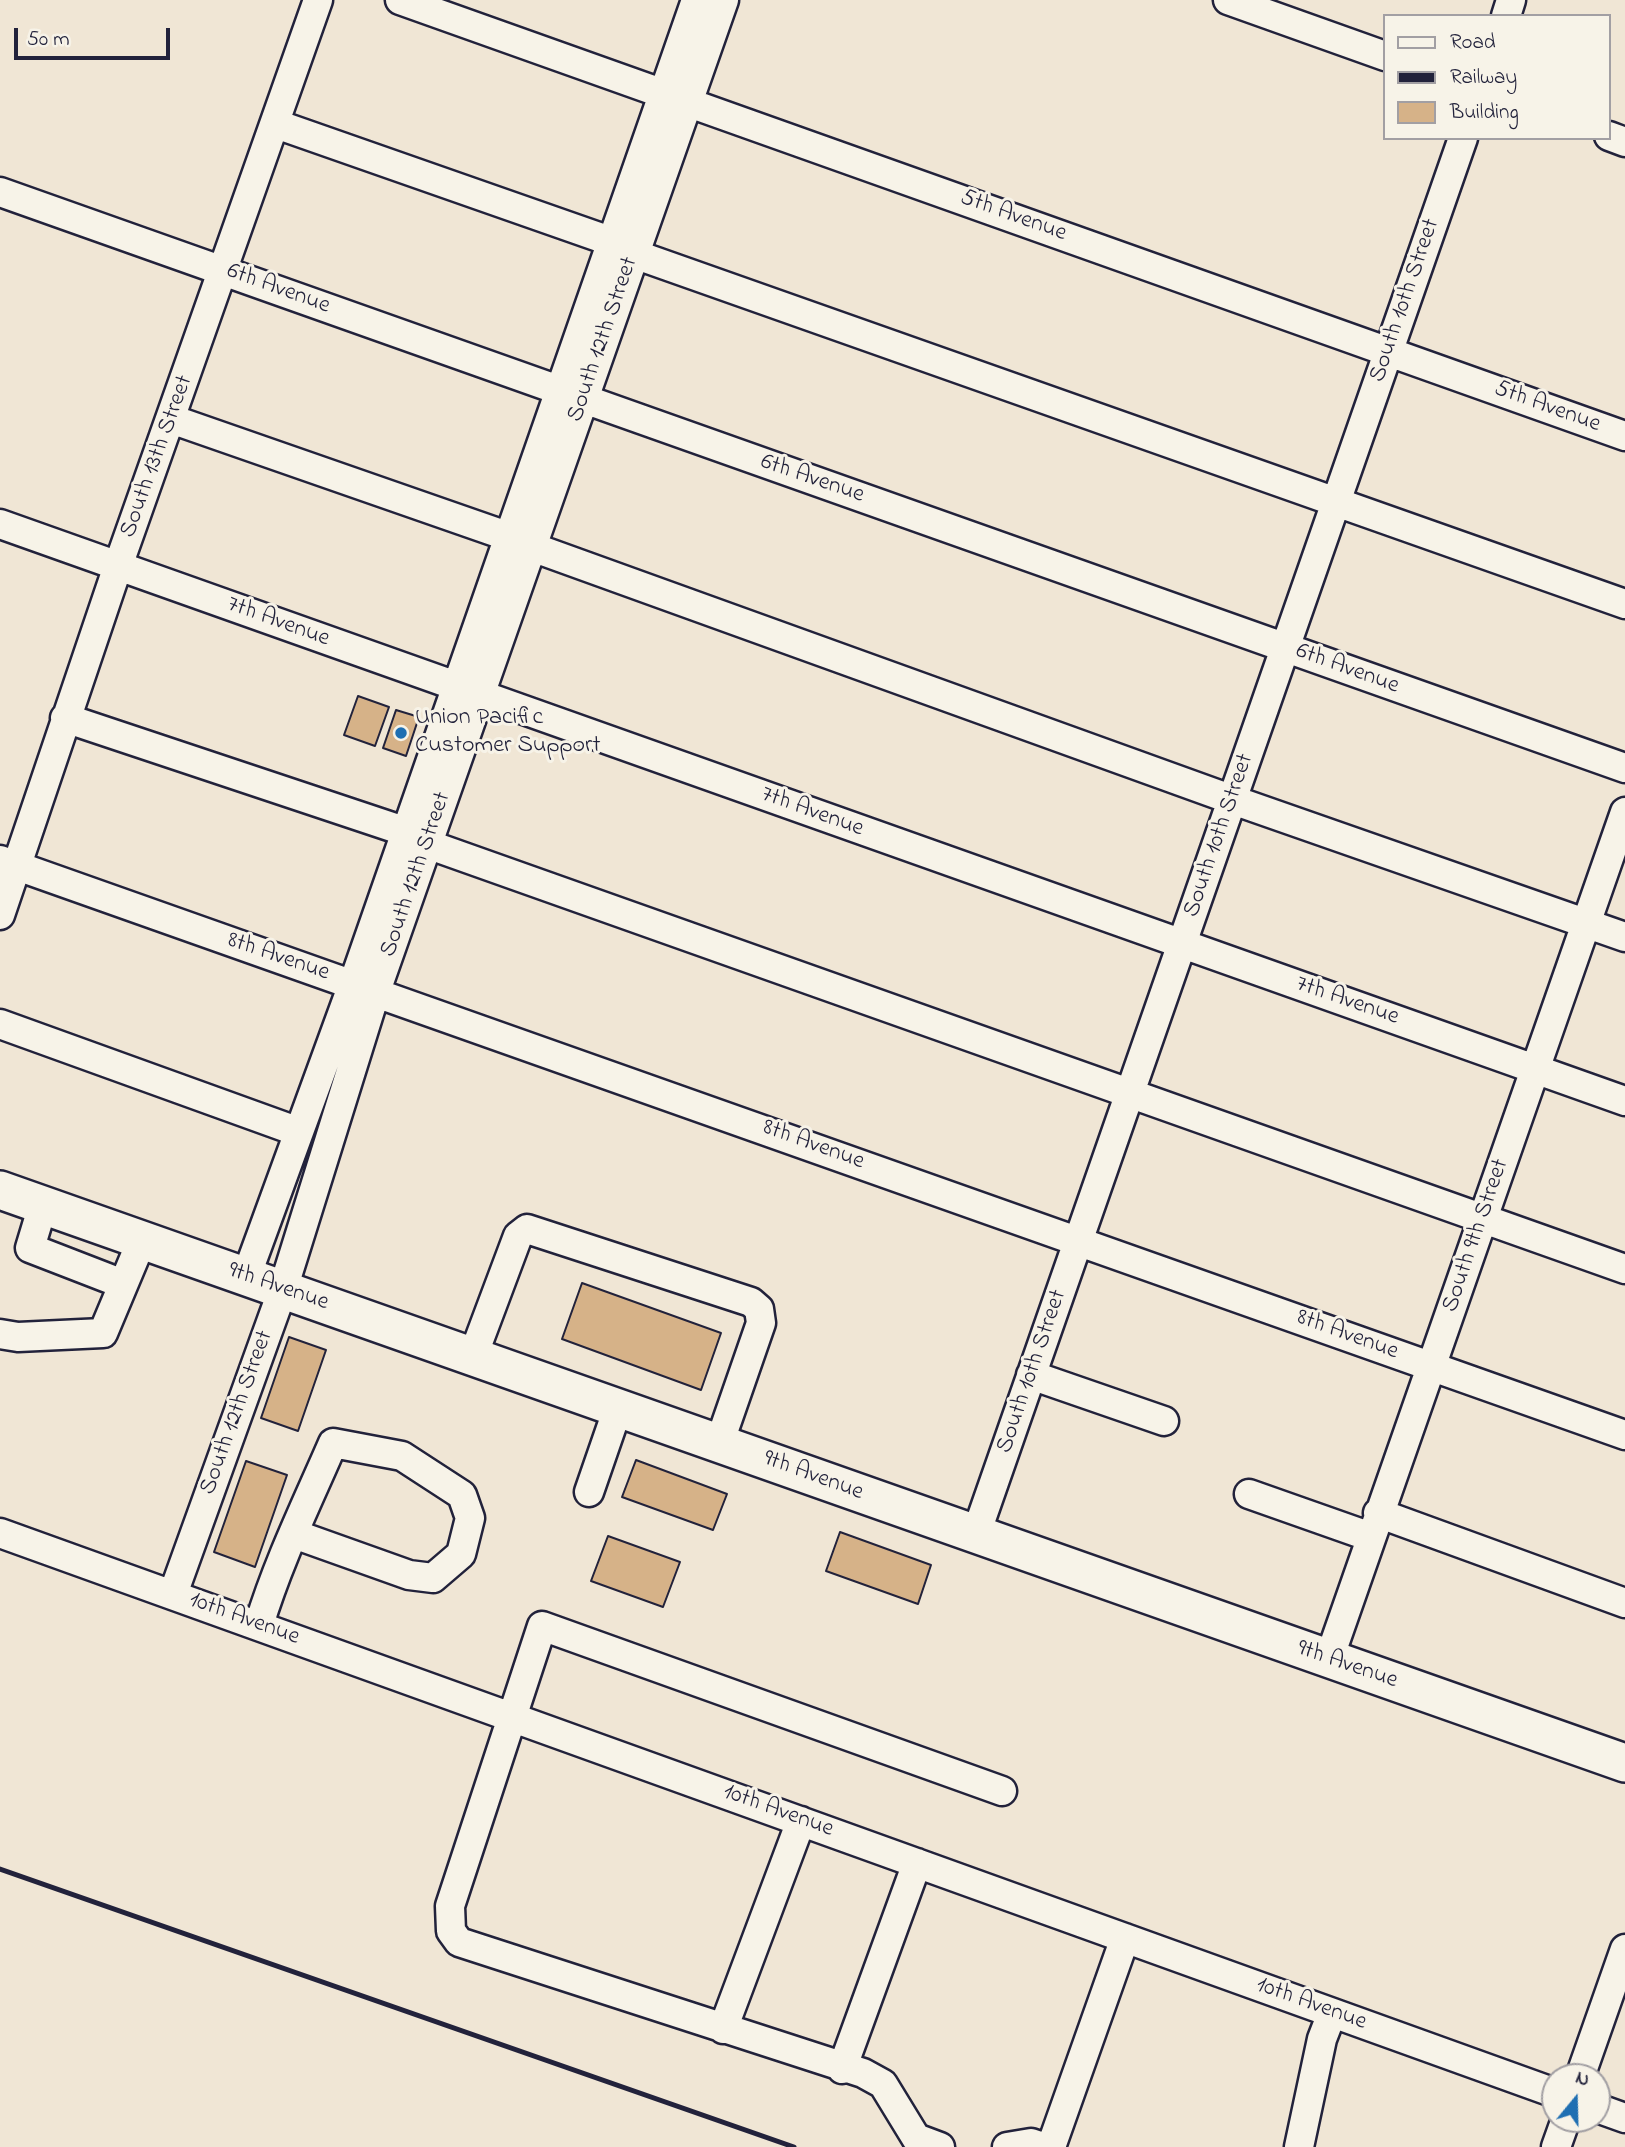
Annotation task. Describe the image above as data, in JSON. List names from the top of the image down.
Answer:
{
  "streets": {
    "main road": ["9th Avenue"],
    "street": [
      "5th Avenue",
      "6th Avenue",
      "South 10th Street",
      "South 12th Street",
      "South 13th Street",
      "7th Avenue",
      "8th Avenue",
      "South 9th Street",
      "10th Avenue"
    ]
  },
  "crossings": [
    ["5th Avenue", "South 10th Street"],
    ["5th Avenue", "South 12th Street"],
    ["6th Avenue", "South 10th Street"],
    ["6th Avenue", "South 12th Street"],
    ["6th Avenue", "South 13th Street"],
    ["South 10th Street", "7th Avenue"],
    ["South 10th Street", "8th Avenue"],
    ["South 10th Street", "9th Avenue"],
    ["South 12th Street", "7th Avenue"],
    ["South 12th Street", "8th Avenue"],
    ["South 12th Street", "9th Avenue"],
    ["South 12th Street", "10th Avenue"],
    ["South 13th Street", "7th Avenue"],
    ["South 13th Street", "8th Avenue"],
    ["7th Avenue", "South 9th Street"],
    ["8th Avenue", "South 9th Street"],
    ["South 9th Street", "9th Avenue"]
  ],
  "places": ["Union Pacific Customer Support"],
  "legend": ["Road", "Railway", "Building"],
  "scale_bar": "50 m",
  "north": "top"
}
